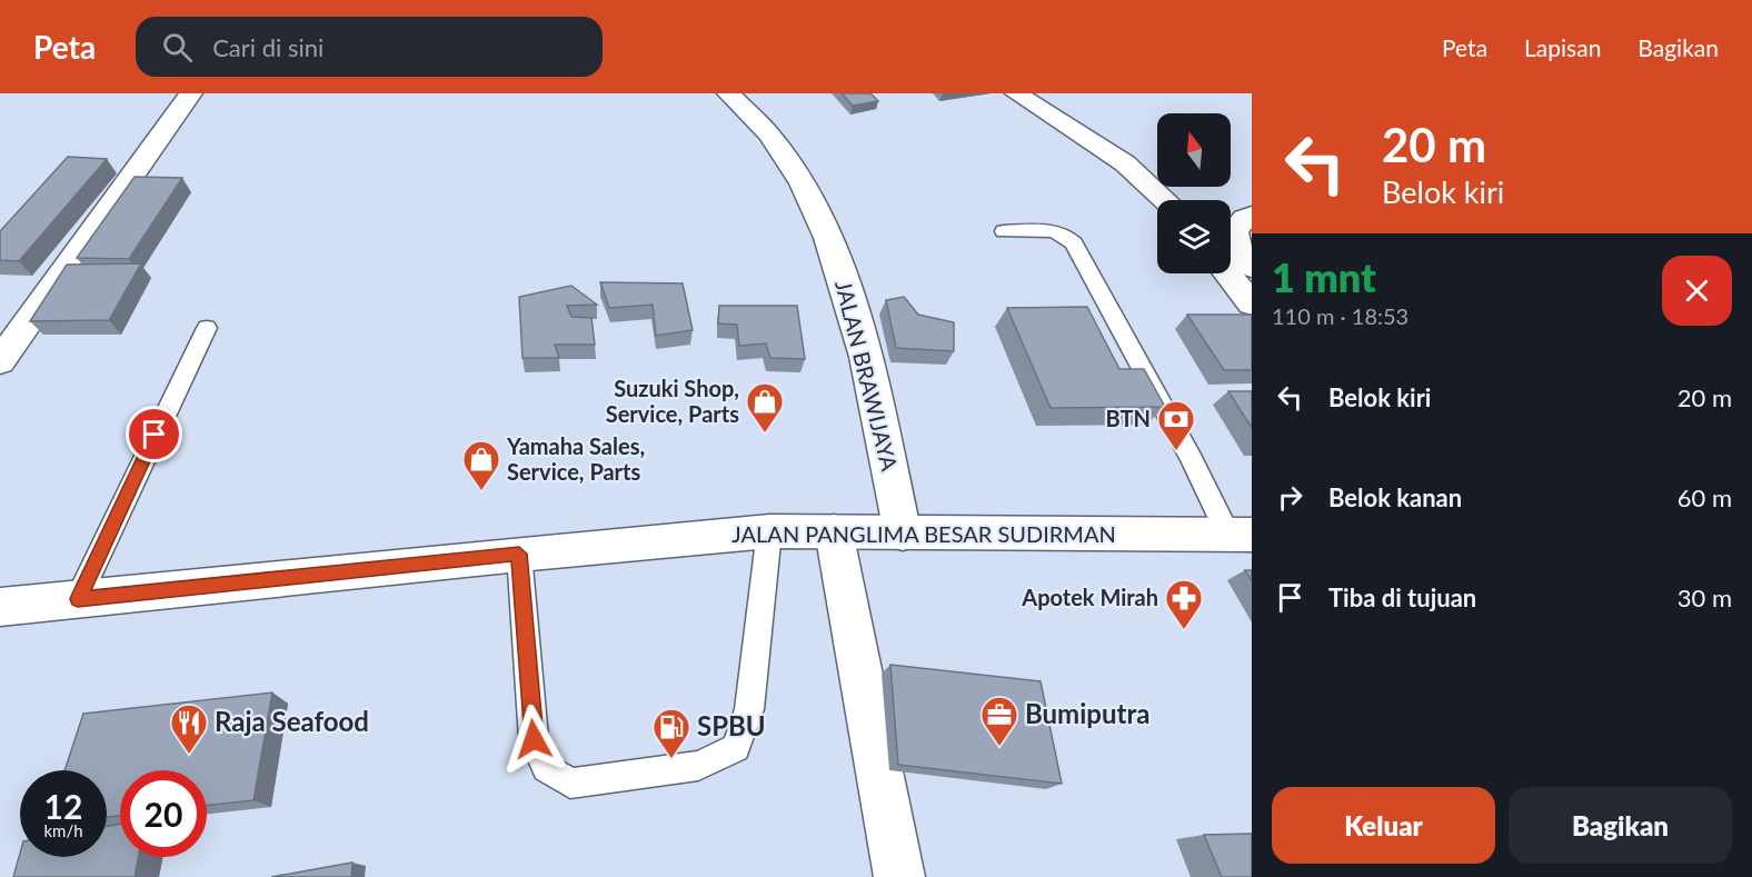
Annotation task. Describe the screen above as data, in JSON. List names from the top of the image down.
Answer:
{
  "streets": {
    "street": ["JALAN BRAWIJAYA", "JALAN PANGLIMA BESAR SUDIRMAN"]
  },
  "crossings": [
    ["JALAN BRAWIJAYA", "JALAN PANGLIMA BESAR SUDIRMAN"]
  ],
  "places": {
    "shop": ["Suzuki Shop, Service, Parts", "Yamaha Sales, Service, Parts"],
    "bank": ["BTN"],
    "pharmacy": ["Apotek Mirah"],
    "office": ["Bumiputra"],
    "restaurant": ["Raja Seafood"],
    "fuel station": ["SPBU"]
  },
  "north": "top",
  "page": {
    "header": "Peta",
    "search": "Cari di sini",
    "nav": ["Peta", "Lapisan", "Bagikan"],
    "turn": ["20 m", "Belok kiri"],
    "heading": ["1 mnt", "110 m · 18:53"],
    "list": [
      {
        "name": "Belok kiri",
        "value": "20 m"
      },
      {
        "name": "Belok kanan",
        "value": "60 m"
      },
      {
        "name": "Tiba di tujuan",
        "value": "30 m"
      }
    ],
    "speed": "12 km/h",
    "limit": "20",
    "buttons": ["Keluar", "Bagikan"]
  }
}
